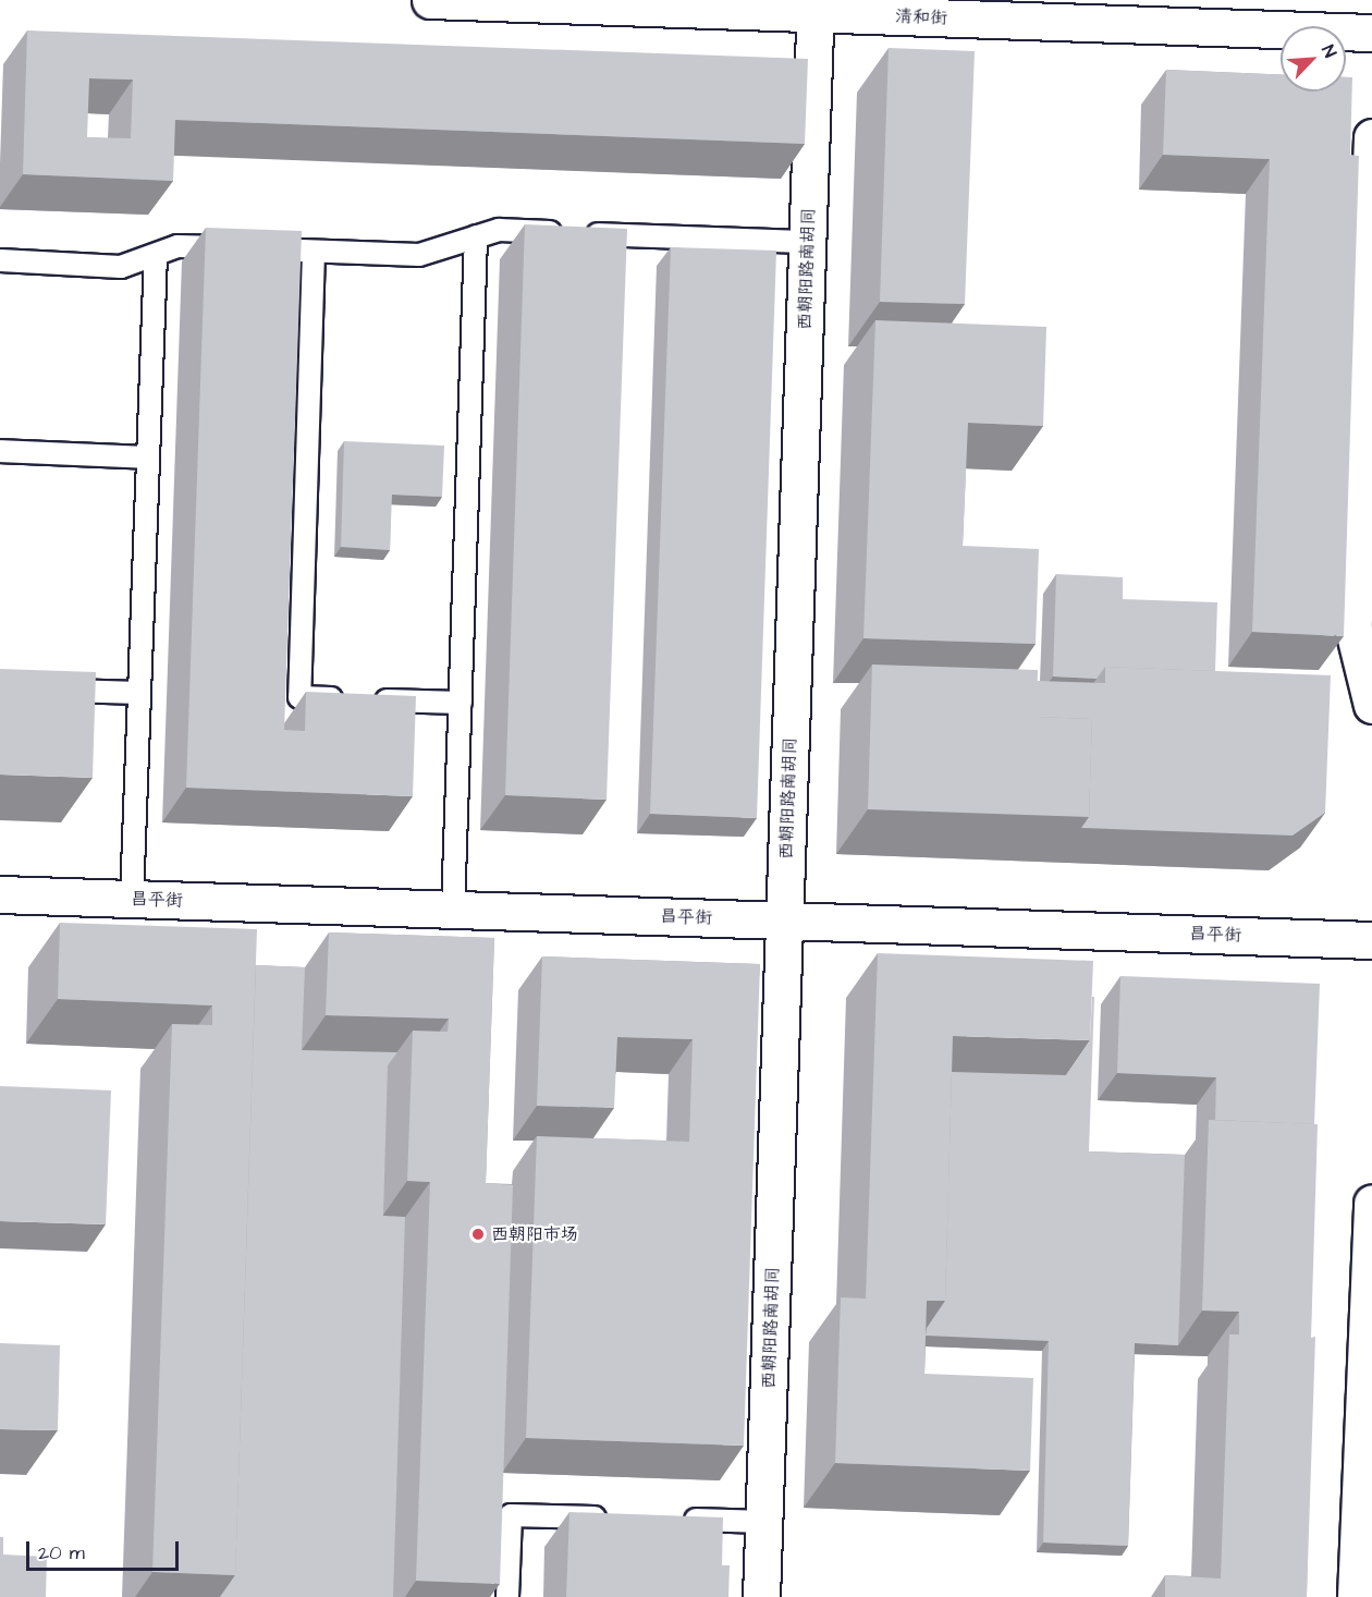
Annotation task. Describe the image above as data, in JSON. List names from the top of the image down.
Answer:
{
  "streets": {
    "street": ["清和街", "西朝阳路南胡同", "昌平街"]
  },
  "crossings": [
    ["清和街", "西朝阳路南胡同"],
    ["西朝阳路南胡同", "昌平街"]
  ],
  "places": ["西朝阳市场"],
  "scale_bar": "20 m",
  "north": "top right"
}
